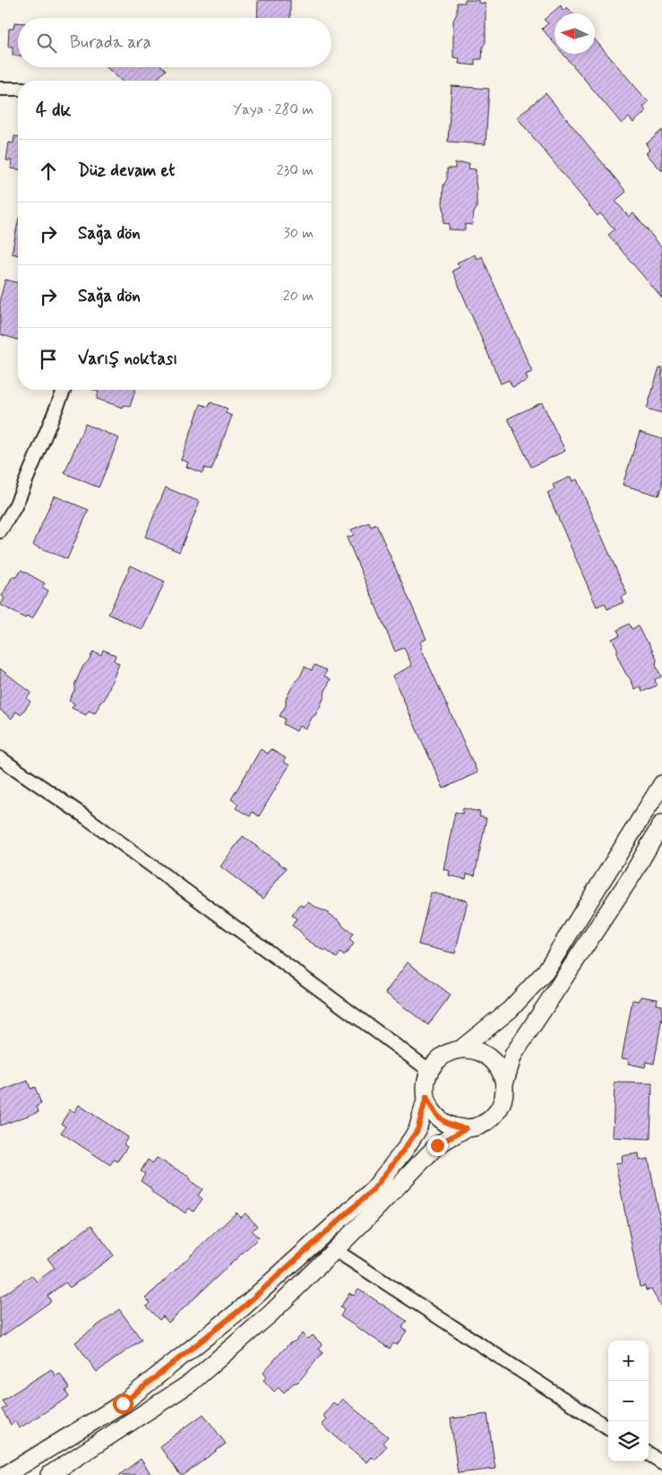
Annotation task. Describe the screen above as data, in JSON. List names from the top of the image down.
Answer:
{
  "north": "left",
  "page": {
    "search": "Burada ara",
    "heading": ["4 dk", "Yaya · 280 m"],
    "list": [
      ["Düz devam et", "230 m"],
      ["Sağa dön", "30 m"],
      ["Sağa dön", "20 m"],
      "Varış noktası"
    ],
    "map_buttons": ["+", "−"]
  }
}
